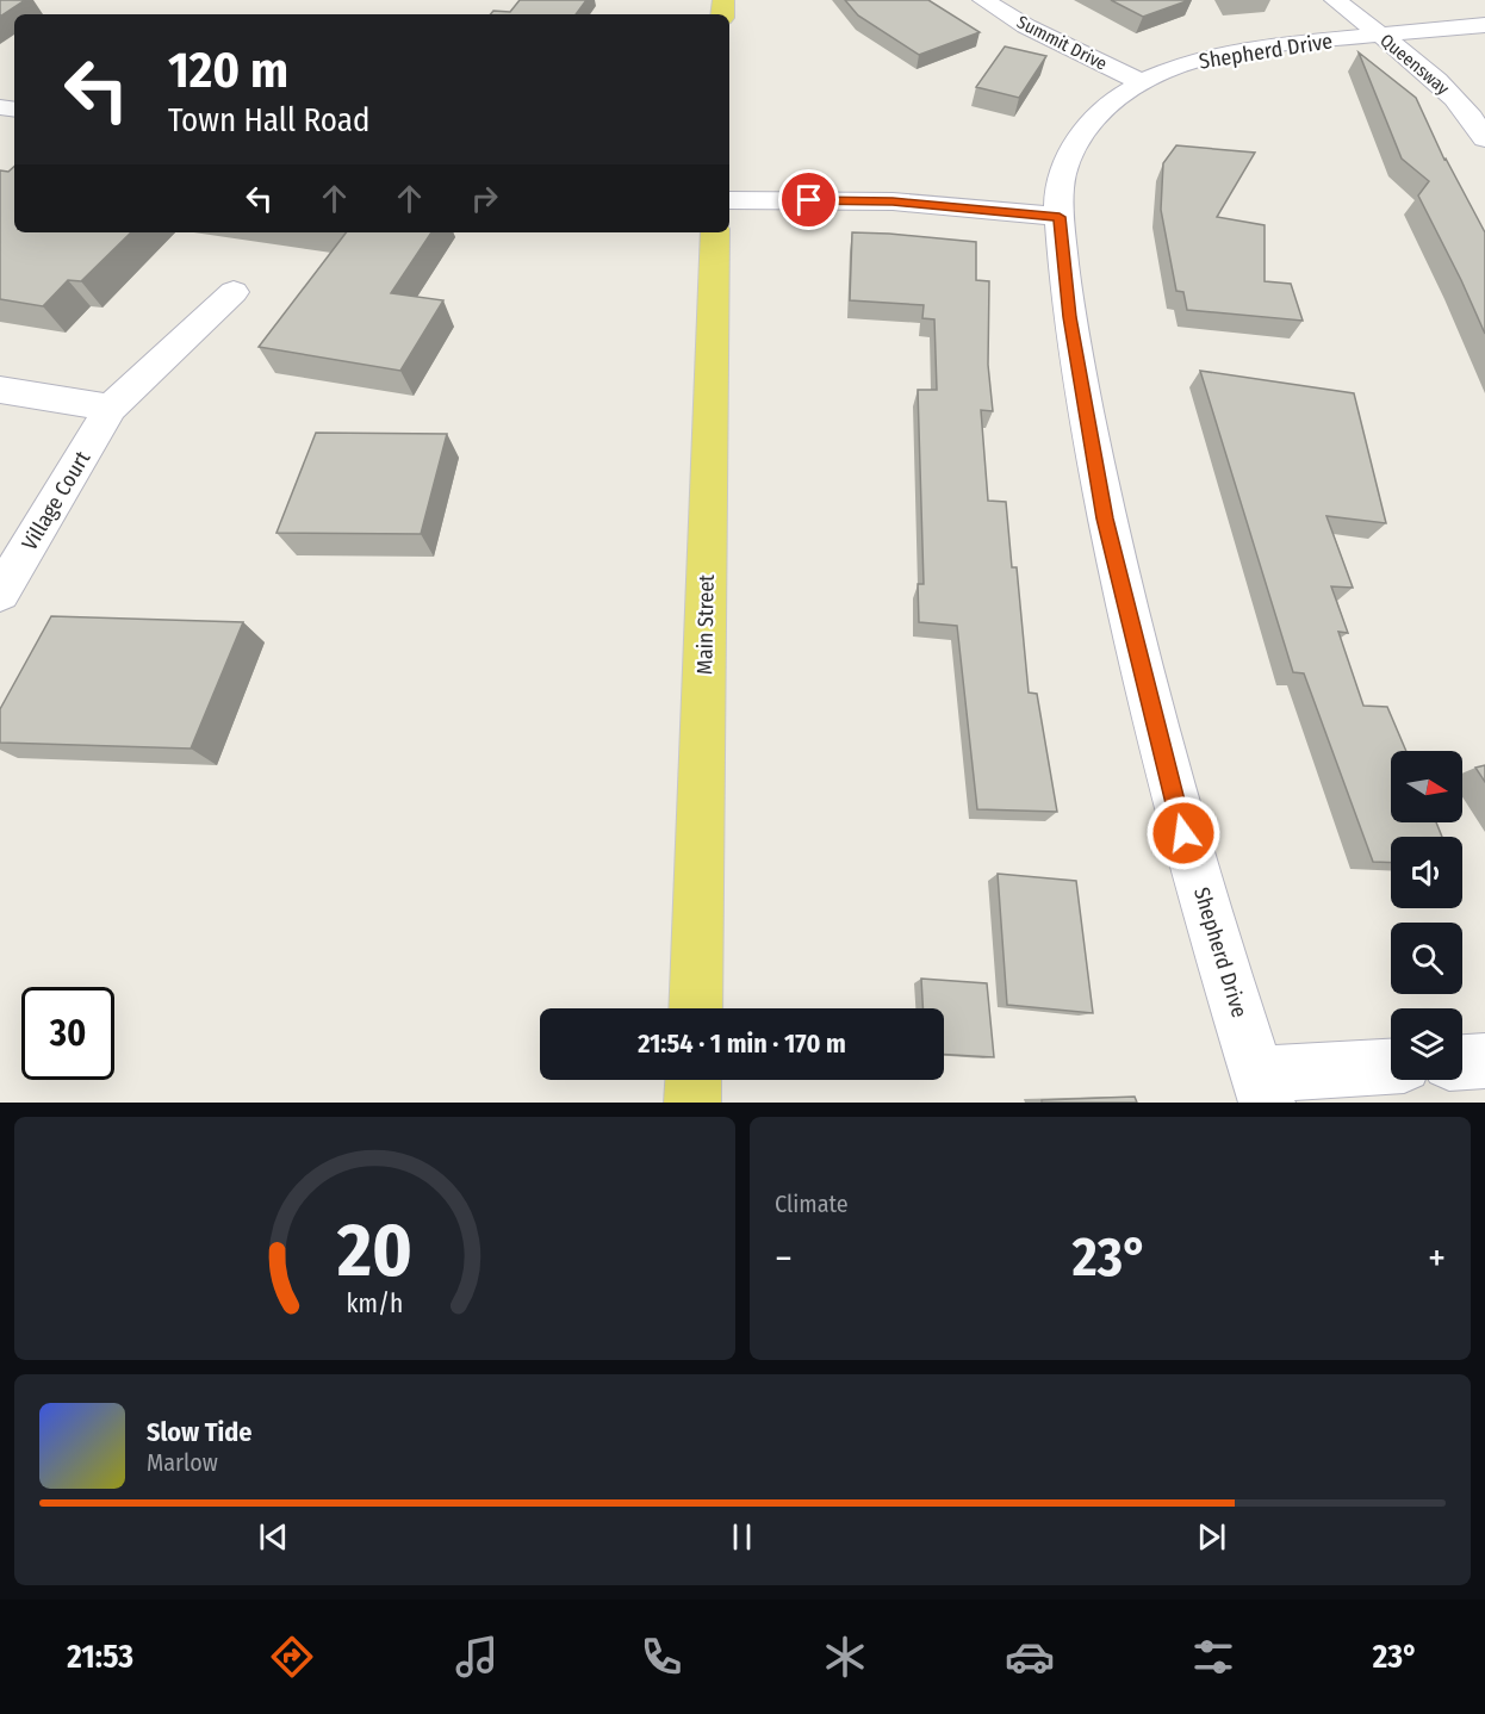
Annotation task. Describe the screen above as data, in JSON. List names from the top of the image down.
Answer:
{
  "streets": {
    "main road": ["Main Street"],
    "street": [
      "Summit Drive",
      "Shepherd Drive",
      "Queensway",
      "Village Court"
    ]
  },
  "crossings": [
    ["Summit Drive", "Shepherd Drive"],
    ["Shepherd Drive", "Queensway"]
  ],
  "north": "right",
  "page": {
    "turn": ["120 m", "Town Hall Road"],
    "limit": "30",
    "trip": "21:54 · 1 min · 170 m",
    "tile": "Climate",
    "heat": ["−", "23°", "+"],
    "song": ["Slow Tide", "Marlow"],
    "tabs": ["21:53", "23°"],
    "gauge": ["20", "km/h"]
  }
}
